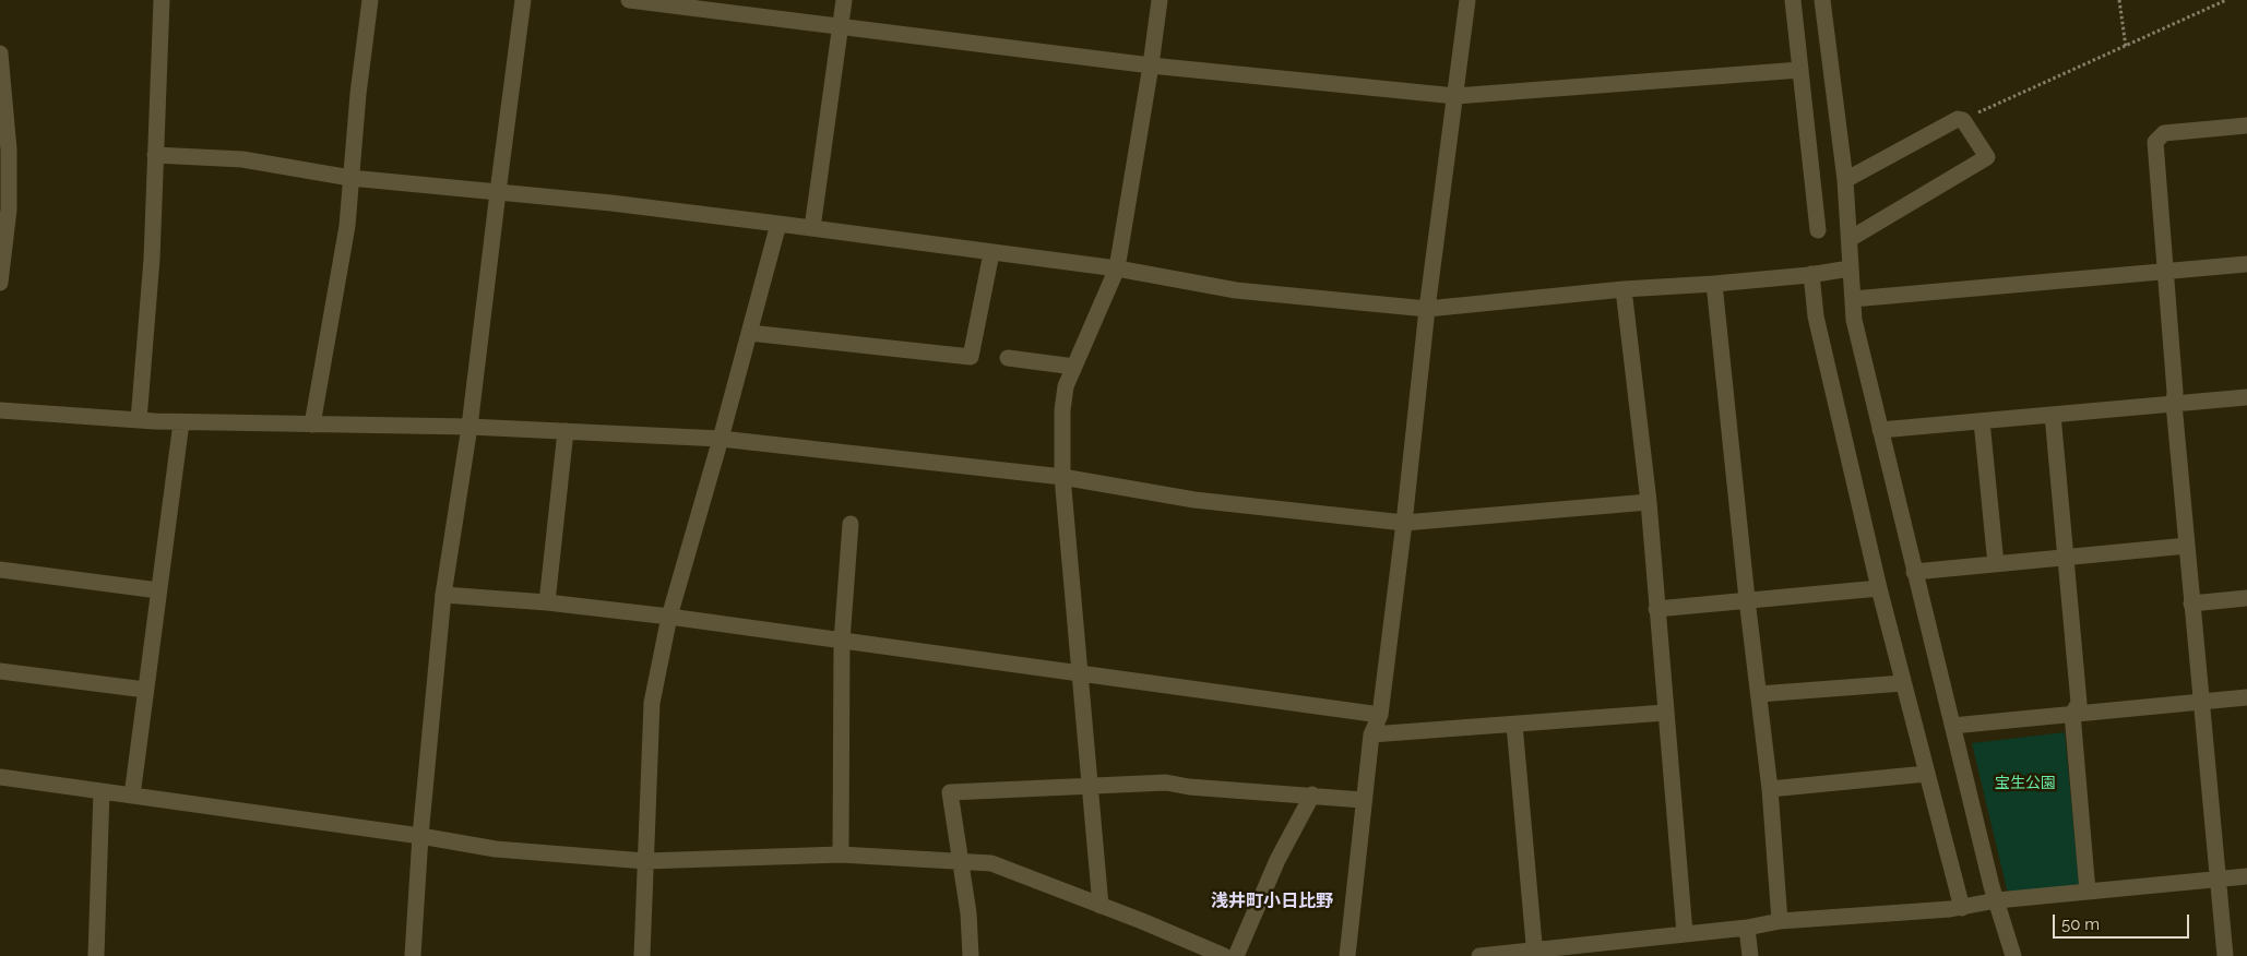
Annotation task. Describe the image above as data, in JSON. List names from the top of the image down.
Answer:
{
  "districts": ["浅井町小日比野"],
  "parks": ["宝生公園"],
  "scale_bar": "50 m"
}
